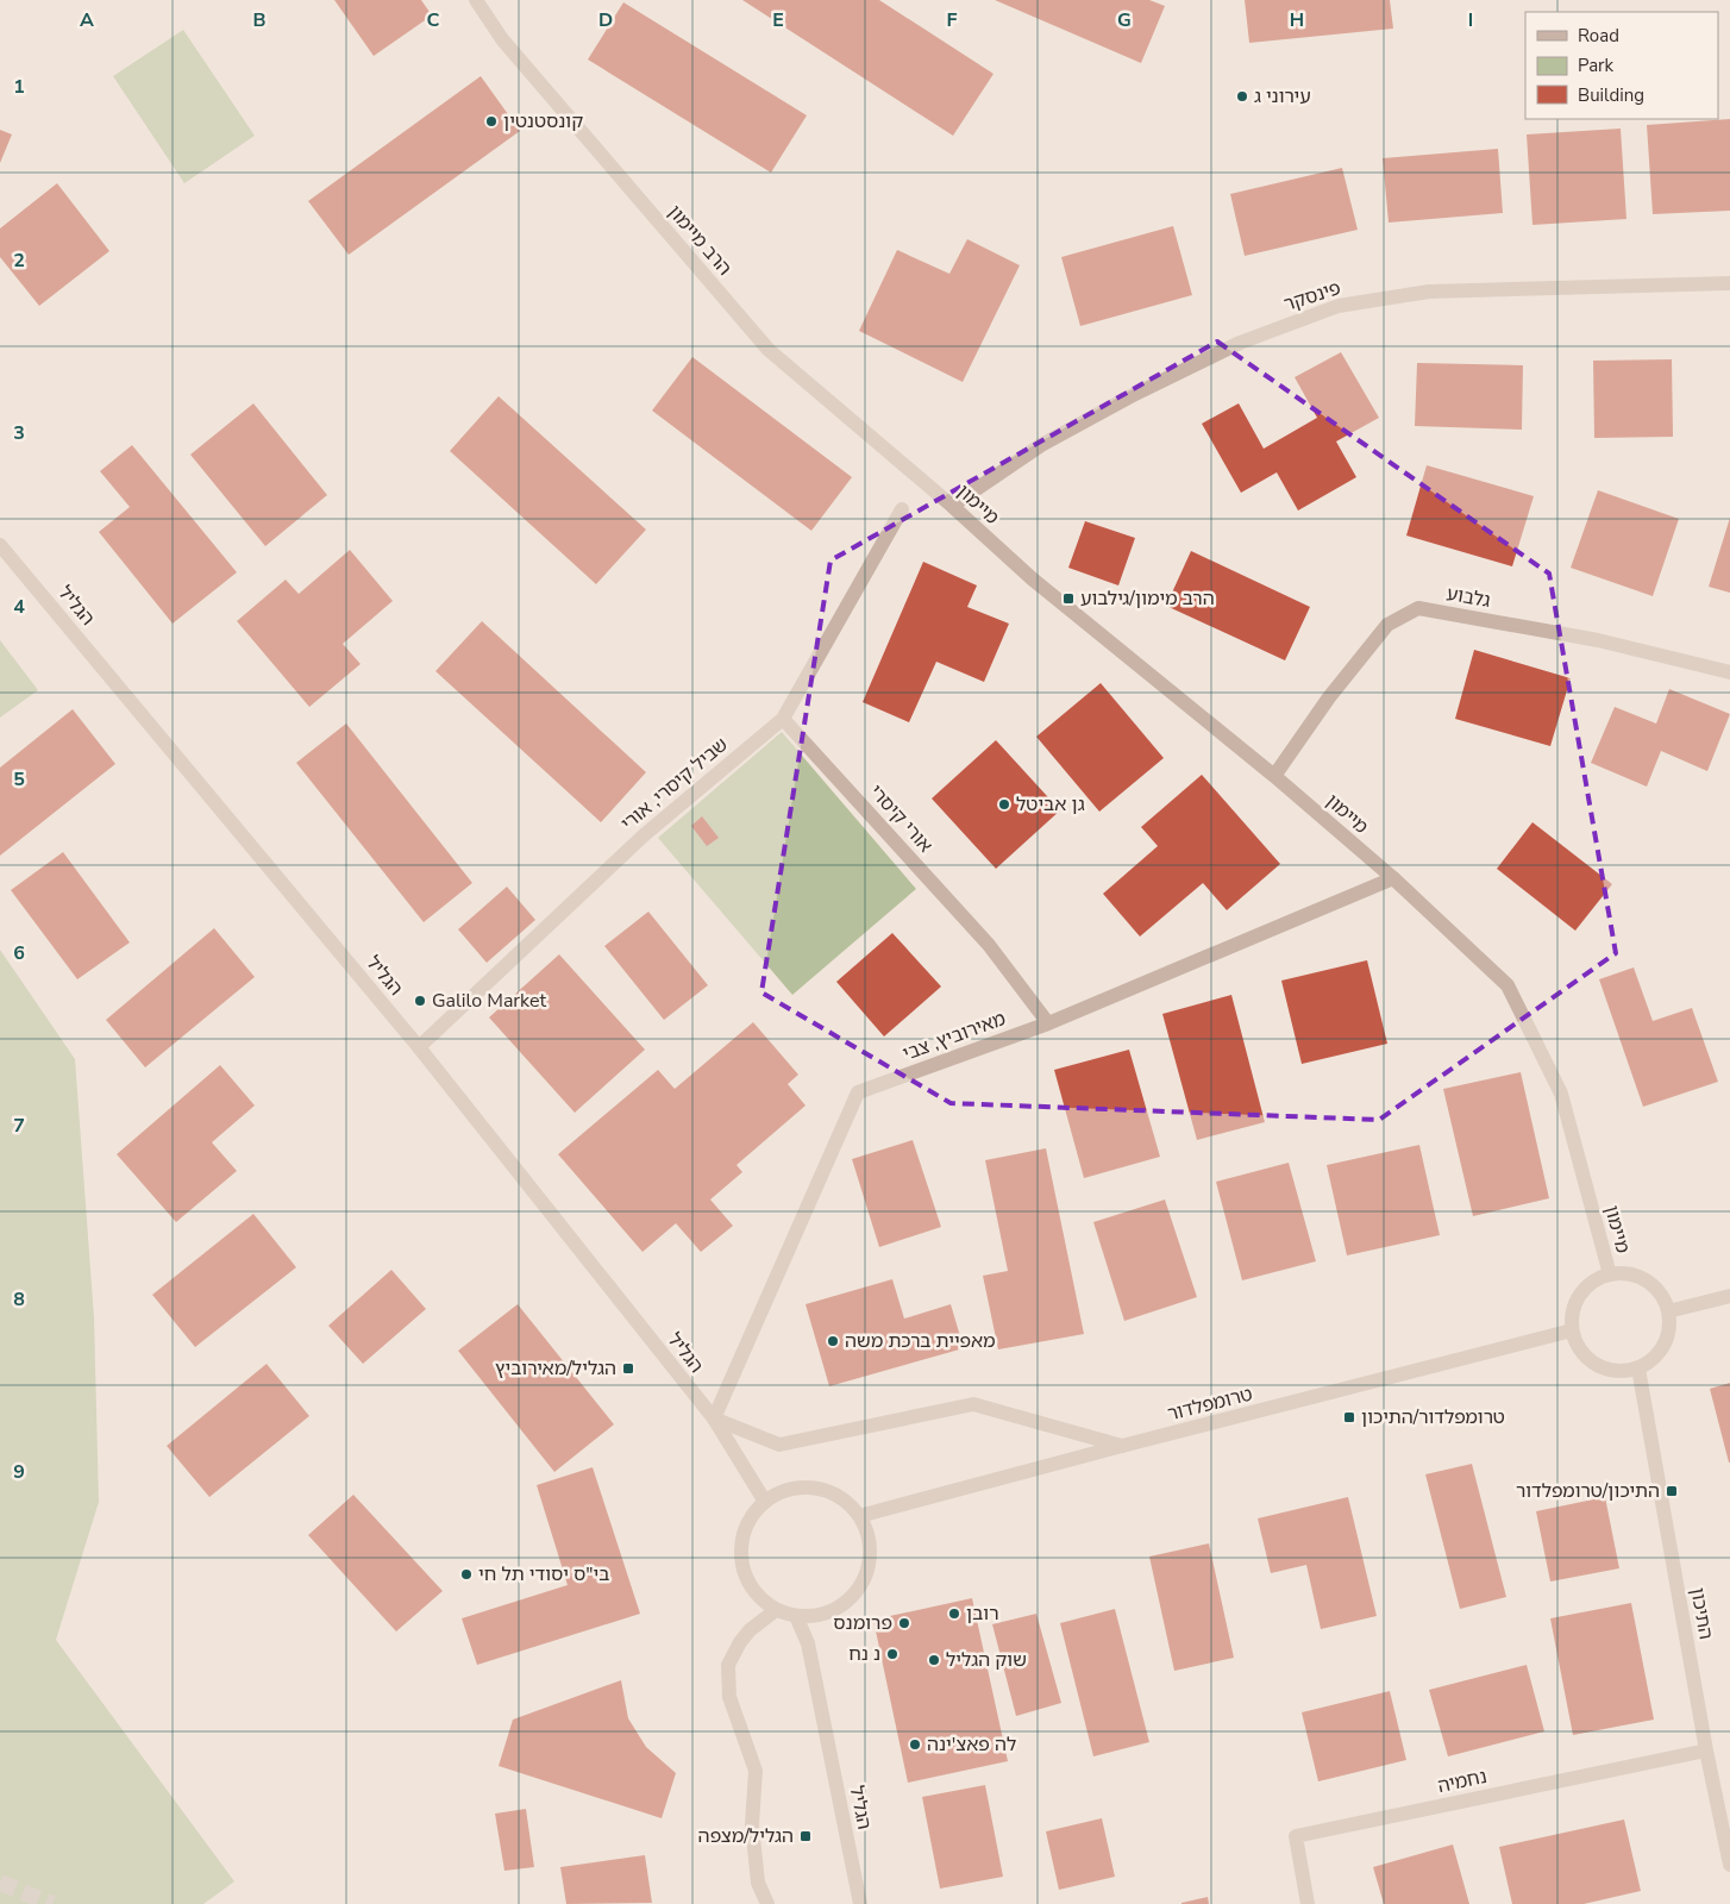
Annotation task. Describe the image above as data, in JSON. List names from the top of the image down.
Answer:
{
  "streets": {
    "street": [
      "הרב מיימון",
      "פינסקר",
      "מיימון",
      "גלבוע",
      "הגליל",
      "שביל קיסרי, אורי",
      "אורי קיסרי",
      "מאירוביץ, צבי",
      "טרומפלדור",
      "התיכון",
      "נחמיה"
    ]
  },
  "crossings": [
    ["הרב מיימון", "מיימון"],
    ["פינסקר", "מיימון"],
    ["מיימון", "גלבוע"],
    ["מיימון", "מאירוביץ, צבי"],
    ["מיימון", "טרומפלדור"],
    ["מיימון", "התיכון"],
    ["הגליל", "שביל קיסרי, אורי"],
    ["הגליל", "מאירוביץ, צבי"],
    ["הגליל", "טרומפלדור"],
    ["שביל קיסרי, אורי", "אורי קיסרי"],
    ["אורי קיסרי", "מאירוביץ, צבי"],
    ["טרומפלדור", "התיכון"],
    ["התיכון", "נחמיה"]
  ],
  "places": {
    "other": [
      "עירוני ג",
      "קונסטנטין",
      "גן אביטל",
      "Galilo Market",
      "מאפיית ברכת משה",
      "בי\"ס יסודי תל חי",
      "רובן",
      "פרומנס",
      "נ נח",
      "שוק הגליל",
      "לה פאצ'ינה"
    ],
    "transit": [
      "הרב מימון/גילבוע",
      "הגליל/מאירוביץ",
      "טרומפלדור/התיכון",
      "התיכון/טרומפלדור",
      "הגליל/מצפה"
    ]
  },
  "legend": ["Road", "Park", "Building"],
  "grid": {
    "columns": [
      "A",
      "B",
      "C",
      "D",
      "E",
      "F",
      "G",
      "H",
      "I"
    ],
    "rows": [
      "1",
      "2",
      "3",
      "4",
      "5",
      "6",
      "7",
      "8",
      "9"
    ]
  }
}
